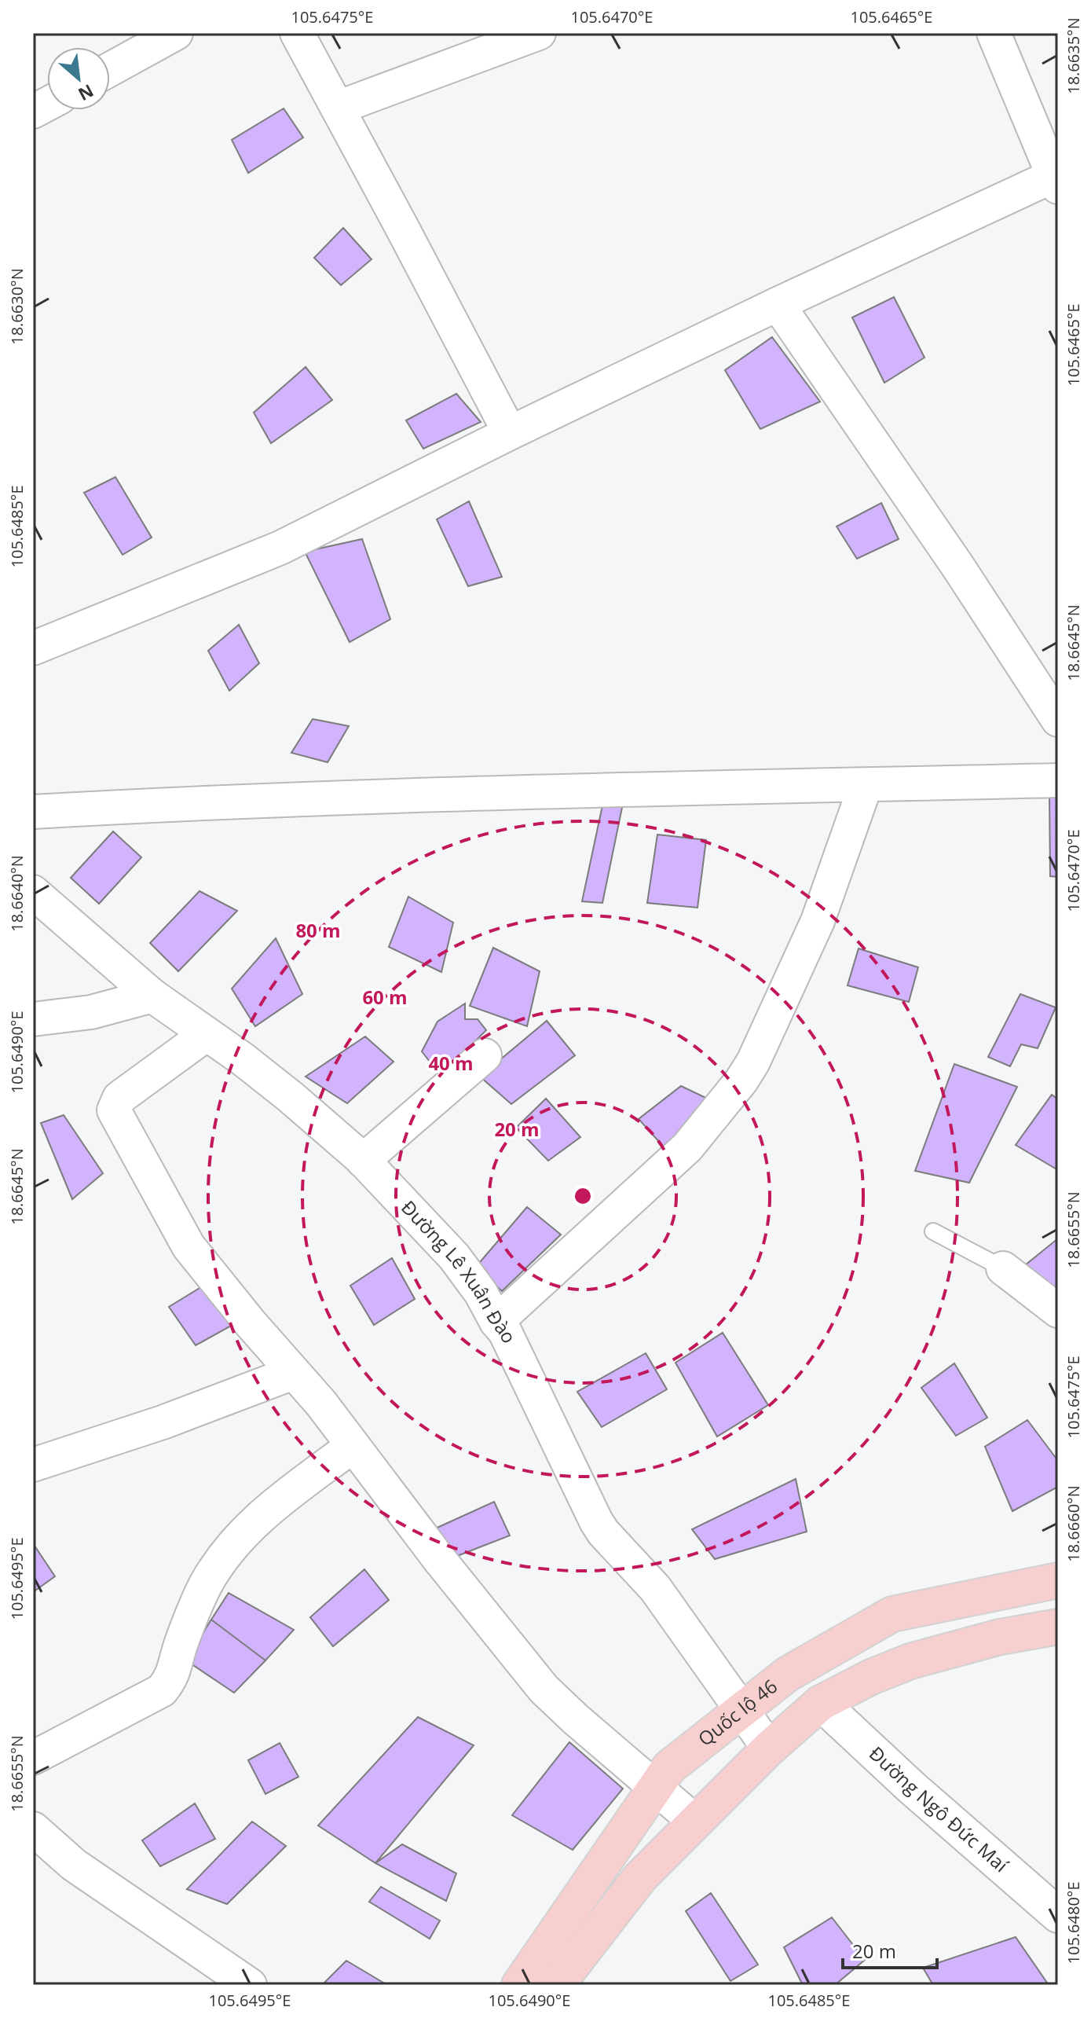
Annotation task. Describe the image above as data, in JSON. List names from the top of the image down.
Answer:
{
  "streets": {
    "highway": ["Quốc lộ 46"],
    "street": ["Đường Lê Xuân Đào", "Đường Ngô Đức Maí"]
  },
  "crossings": [
    ["Đường Lê Xuân Đào", "Quốc lộ 46"]
  ],
  "scale_bar": "20 m",
  "north": "bottom right",
  "coordinates": [
    "105.6475°E",
    "105.6470°E",
    "105.6465°E",
    "18.6635°N",
    "18.6630°N",
    "105.6485°E",
    "18.6645°N",
    "18.6640°N",
    "105.6490°E",
    "18.6655°N",
    "18.6660°N",
    "105.6495°E",
    "105.6480°E"
  ],
  "rings": [
    "80 m",
    "60 m",
    "40 m",
    "20 m"
  ]
}
